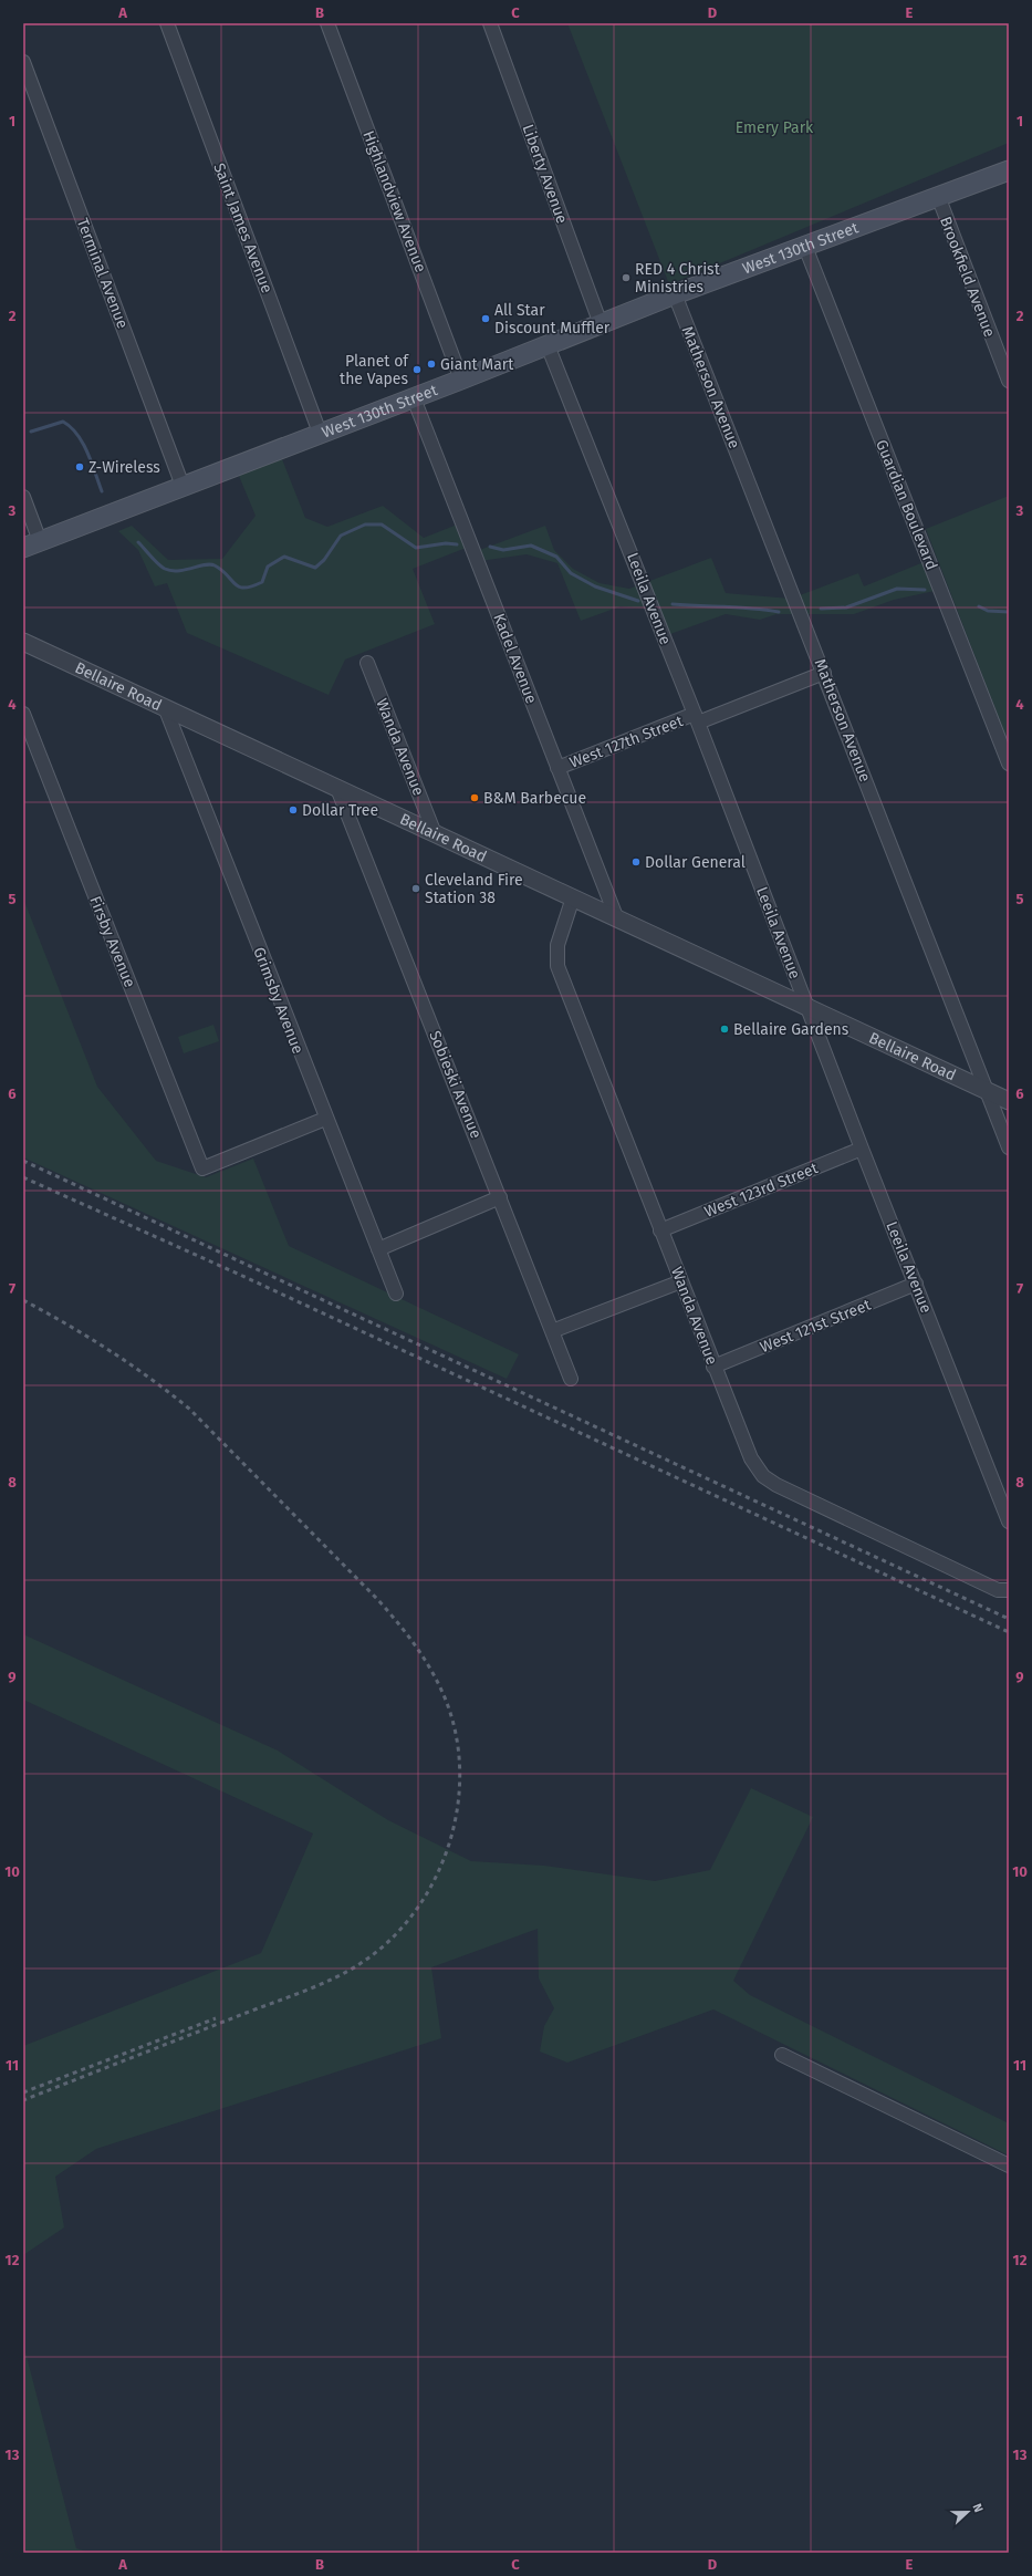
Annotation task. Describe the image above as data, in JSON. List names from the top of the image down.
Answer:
{
  "streets": {
    "main road": ["West 130th Street"],
    "street": [
      "Liberty Avenue",
      "Highlandview Avenue",
      "Saint James Avenue",
      "Terminal Avenue",
      "Brookfield Avenue",
      "Matherson Avenue",
      "Guardian Boulevard",
      "Leeila Avenue",
      "Kadel Avenue",
      "Bellaire Road",
      "West 127th Street",
      "Wanda Avenue",
      "Firsby Avenue",
      "Grimsby Avenue",
      "Sobieski Avenue",
      "West 123rd Street",
      "West 121st Street"
    ]
  },
  "crossings": [
    ["Liberty Avenue", "West 130th Street"],
    ["Highlandview Avenue", "West 130th Street"],
    ["Saint James Avenue", "West 130th Street"],
    ["West 130th Street", "Terminal Avenue"],
    ["West 130th Street", "Brookfield Avenue"],
    ["West 130th Street", "Matherson Avenue"],
    ["West 130th Street", "Guardian Boulevard"],
    ["West 130th Street", "Leeila Avenue"],
    ["West 130th Street", "Kadel Avenue"],
    ["Matherson Avenue", "Bellaire Road"],
    ["Matherson Avenue", "West 127th Street"],
    ["Leeila Avenue", "Bellaire Road"],
    ["Leeila Avenue", "West 127th Street"],
    ["Leeila Avenue", "West 123rd Street"],
    ["Leeila Avenue", "West 121st Street"],
    ["Kadel Avenue", "Bellaire Road"],
    ["Kadel Avenue", "West 127th Street"],
    ["Bellaire Road", "Wanda Avenue"],
    ["Bellaire Road", "Grimsby Avenue"],
    ["Bellaire Road", "Sobieski Avenue"],
    ["Wanda Avenue", "West 123rd Street"],
    ["Wanda Avenue", "West 121st Street"],
    ["Firsby Avenue", "Grimsby Avenue"]
  ],
  "parks": ["Emery Park"],
  "places": [
    "RED 4 Christ Ministries",
    "All Star Discount Muffler",
    "Giant Mart",
    "Planet of the Vapes",
    "Z-Wireless",
    "B&M Barbecue",
    "Dollar Tree",
    "Dollar General",
    "Cleveland Fire Station 38",
    "Bellaire Gardens"
  ],
  "north": "right",
  "grid": {
    "columns": [
      "A",
      "B",
      "C",
      "D",
      "E"
    ],
    "rows": [
      "1",
      "2",
      "3",
      "4",
      "5",
      "6",
      "7",
      "8",
      "9",
      "10",
      "11",
      "12",
      "13"
    ]
  }
}
